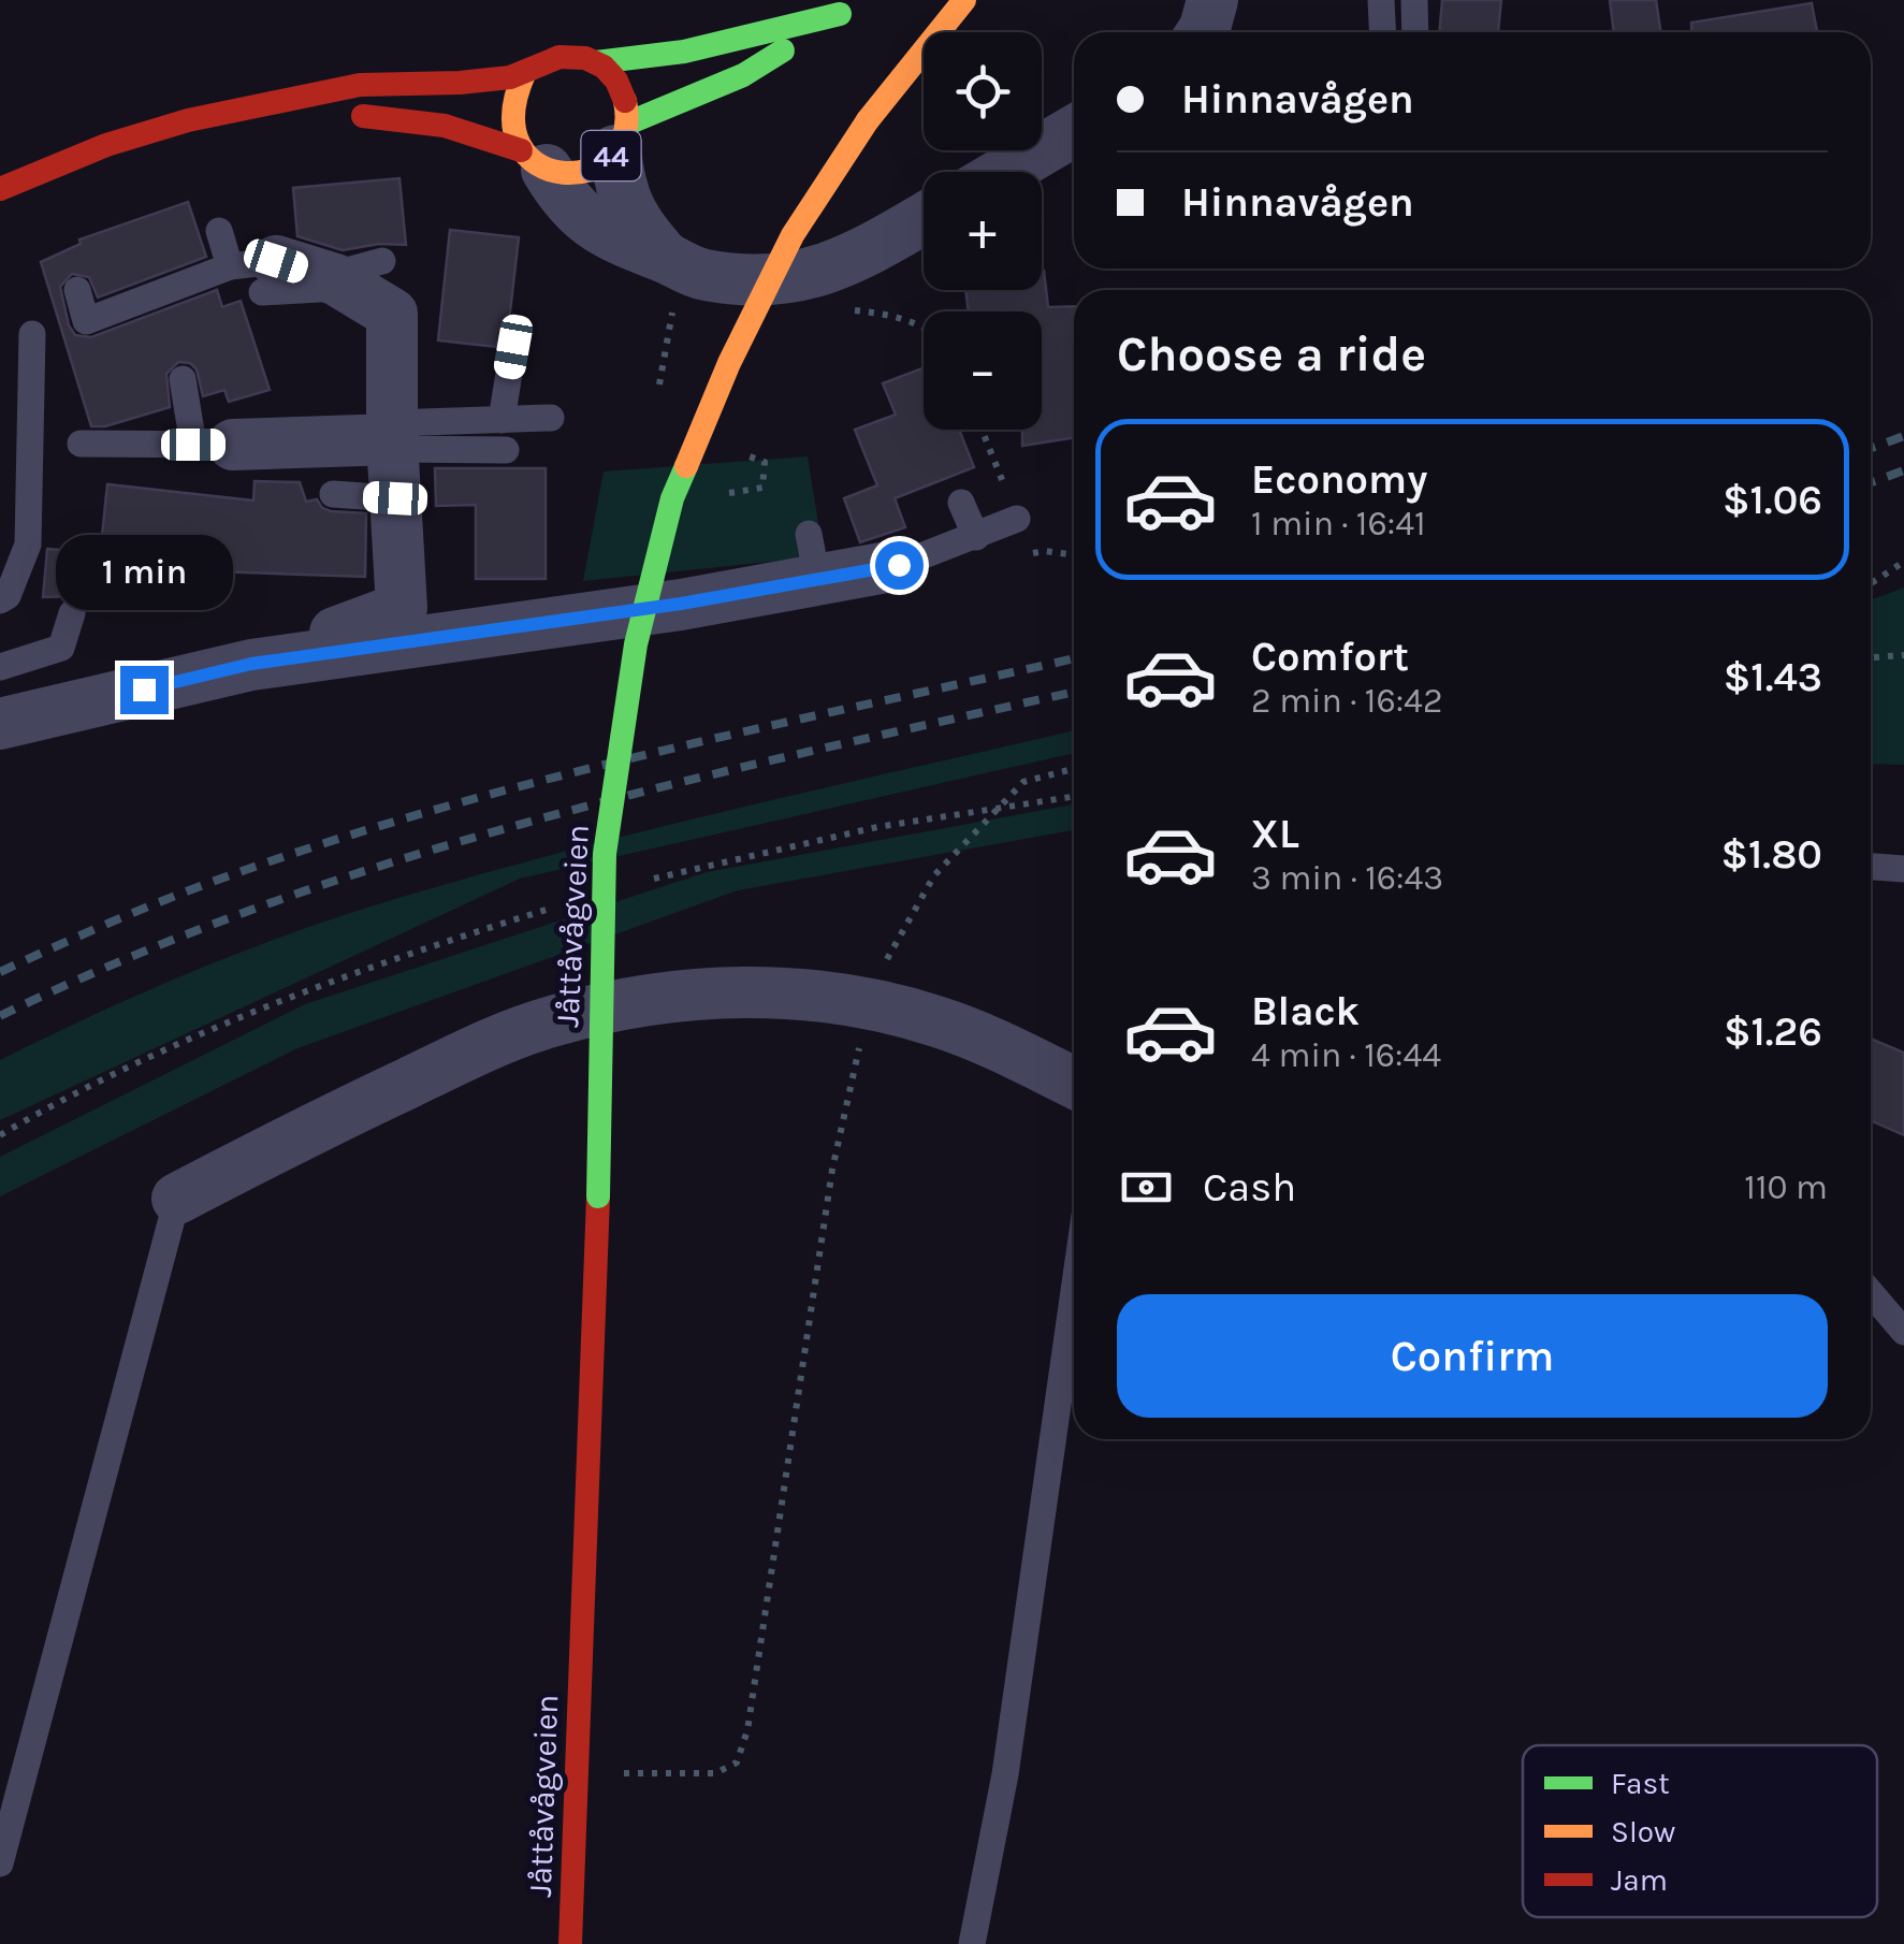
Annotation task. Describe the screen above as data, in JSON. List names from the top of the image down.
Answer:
{
  "streets": {
    "street": ["44", "Jåttåvågveien"]
  },
  "legend": ["Fast", "Slow", "Jam"],
  "page": {
    "map_buttons": ["+", "−"],
    "banner": ["Hinnavågen", "Hinnavågen"],
    "heading": "Choose a ride",
    "list": [
      {
        "name": "Economy",
        "note": "1 min · 16:41",
        "value": "$1.06"
      },
      {
        "name": "Comfort",
        "note": "2 min · 16:42",
        "value": "$1.43"
      },
      {
        "name": "XL",
        "note": "3 min · 16:43",
        "value": "$1.80"
      },
      {
        "name": "Black",
        "note": "4 min · 16:44",
        "value": "$1.26"
      }
    ],
    "bubble": "1 min",
    "pay": ["Cash", "110 m"],
    "buttons": "Confirm"
  }
}
